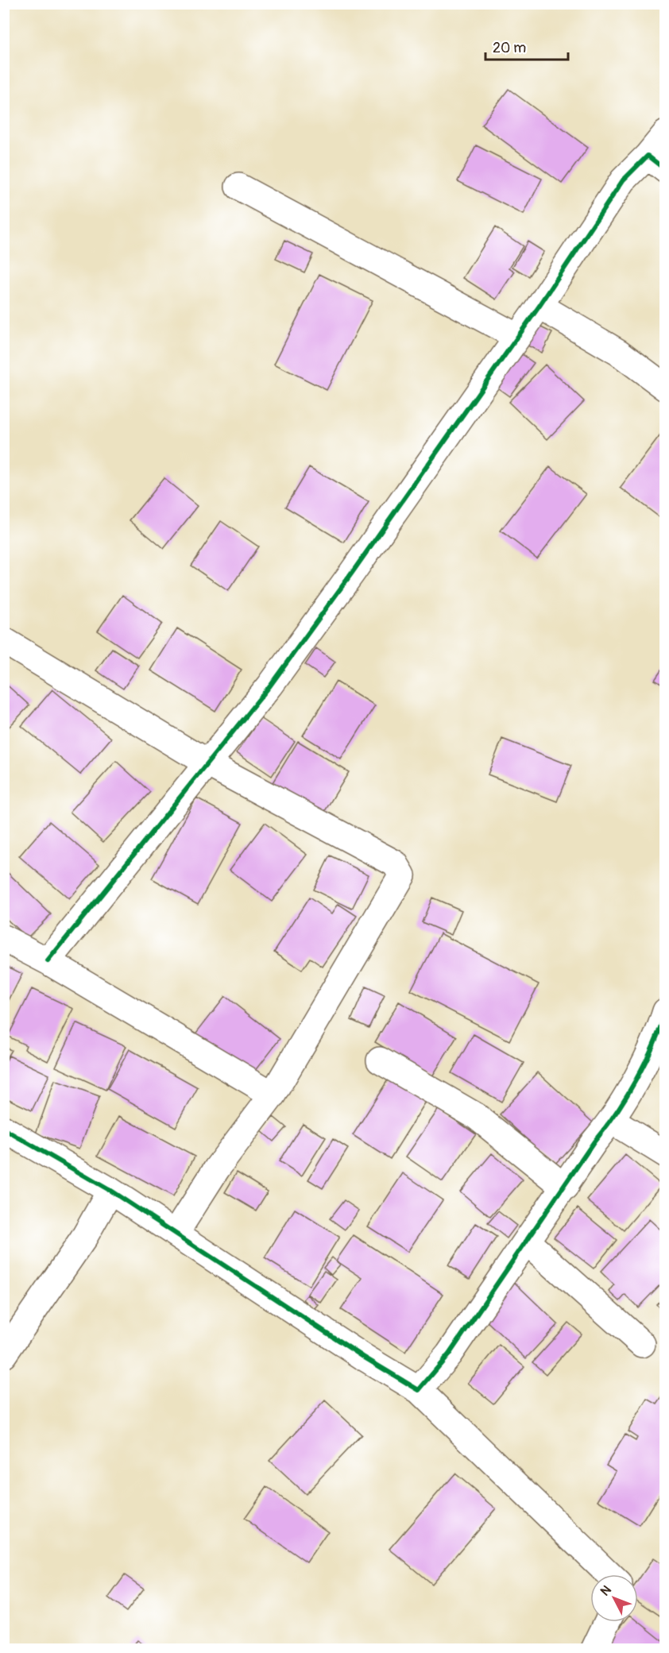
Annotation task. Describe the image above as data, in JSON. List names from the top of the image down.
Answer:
{
  "scale_bar": "20 m",
  "north": "top left"
}
